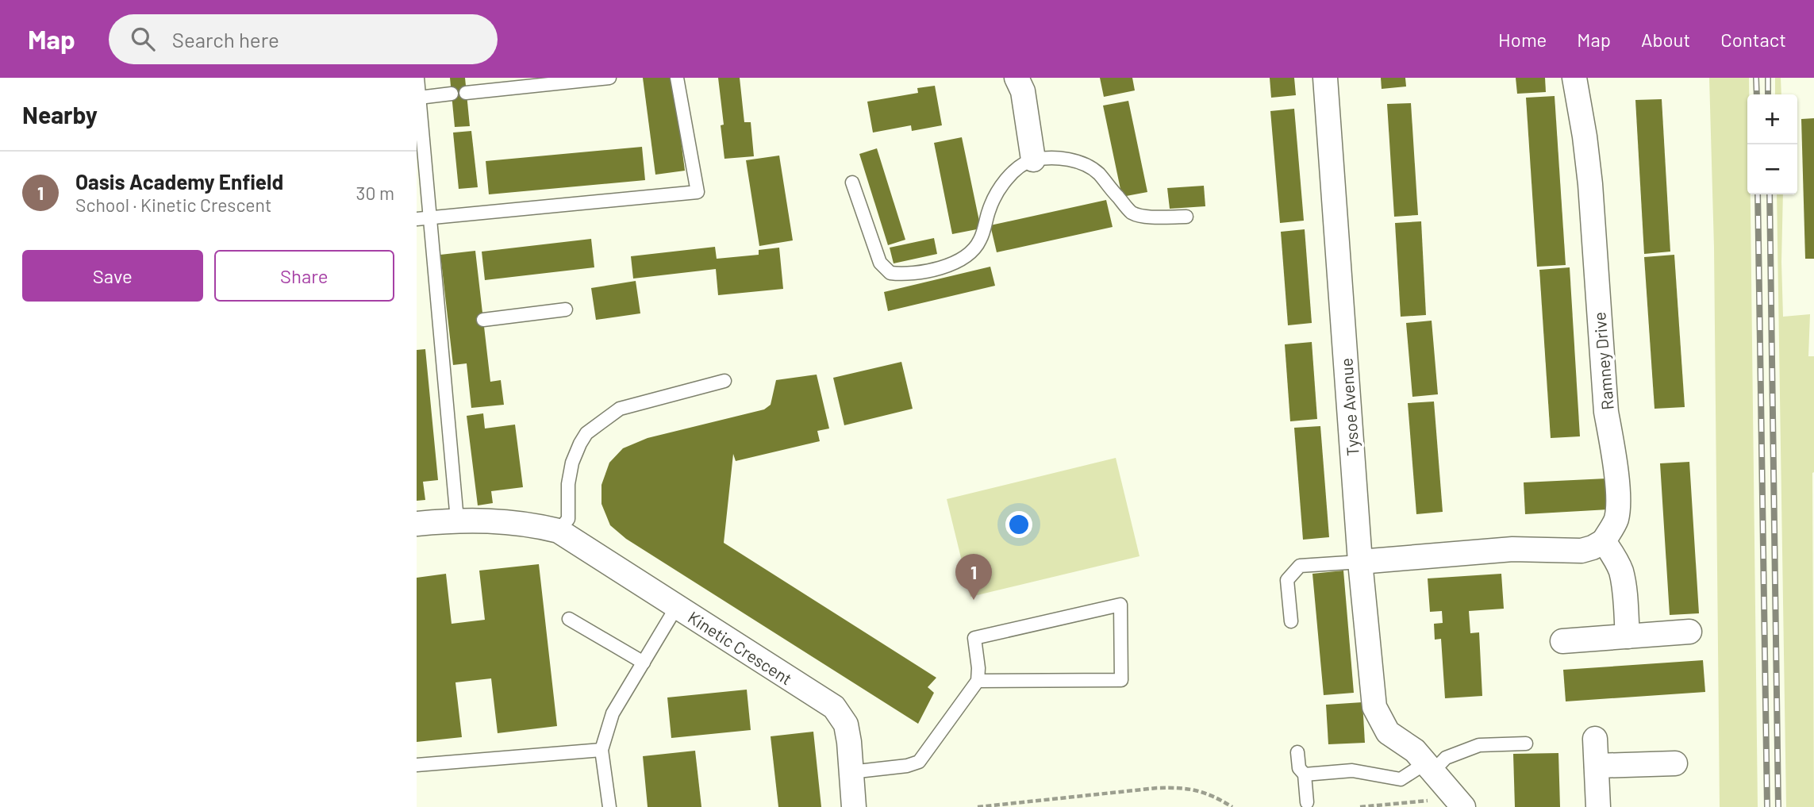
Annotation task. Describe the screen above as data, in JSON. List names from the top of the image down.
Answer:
{
  "streets": {
    "street": ["Ramney Drive", "Tysoe Avenue", "Kinetic Crescent"]
  },
  "page": {
    "header": "Map",
    "search": "Search here",
    "nav": [
      "Home",
      "Map",
      "About",
      "Contact"
    ],
    "heading": "Nearby",
    "map_buttons": ["+", "−"],
    "list": [
      {
        "mark": "1",
        "name": "Oasis Academy Enfield",
        "note": "School · Kinetic Crescent",
        "value": "30 m"
      }
    ],
    "buttons": ["Save", "Share"],
    "pins": "1"
  }
}
